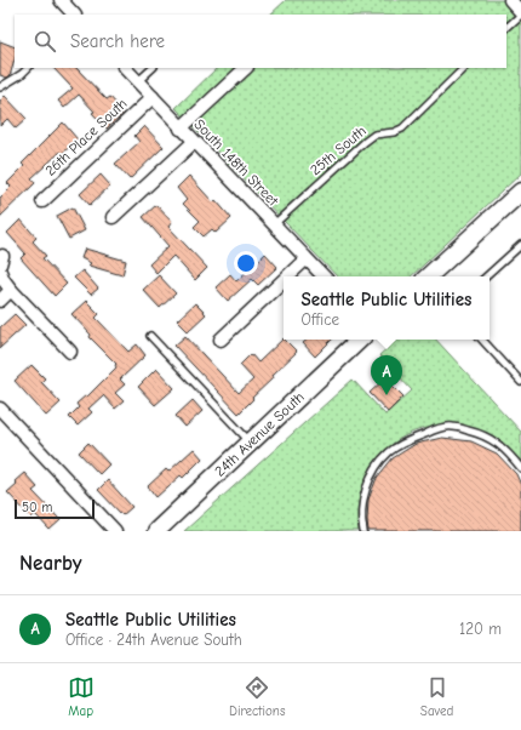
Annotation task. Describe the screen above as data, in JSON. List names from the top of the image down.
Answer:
{
  "streets": {
    "street": ["26th Place South", "South 148th Street", "24th Avenue South"],
    "lane": ["25th South"]
  },
  "crossings": [
    ["26th Place South", "South 148th Street"],
    ["25th South", "South 148th Street"]
  ],
  "scale_bar": "50 m",
  "page": {
    "search": "Search here",
    "popup": ["Seattle Public Utilities", "Office"],
    "pins": "A",
    "scale": "50 m",
    "heading": "Nearby",
    "list": [
      {
        "mark": "A",
        "name": "Seattle Public Utilities",
        "note": "Office · 24th Avenue South",
        "value": "120 m"
      }
    ],
    "nav": ["Map", "Directions", "Saved"]
  }
}
